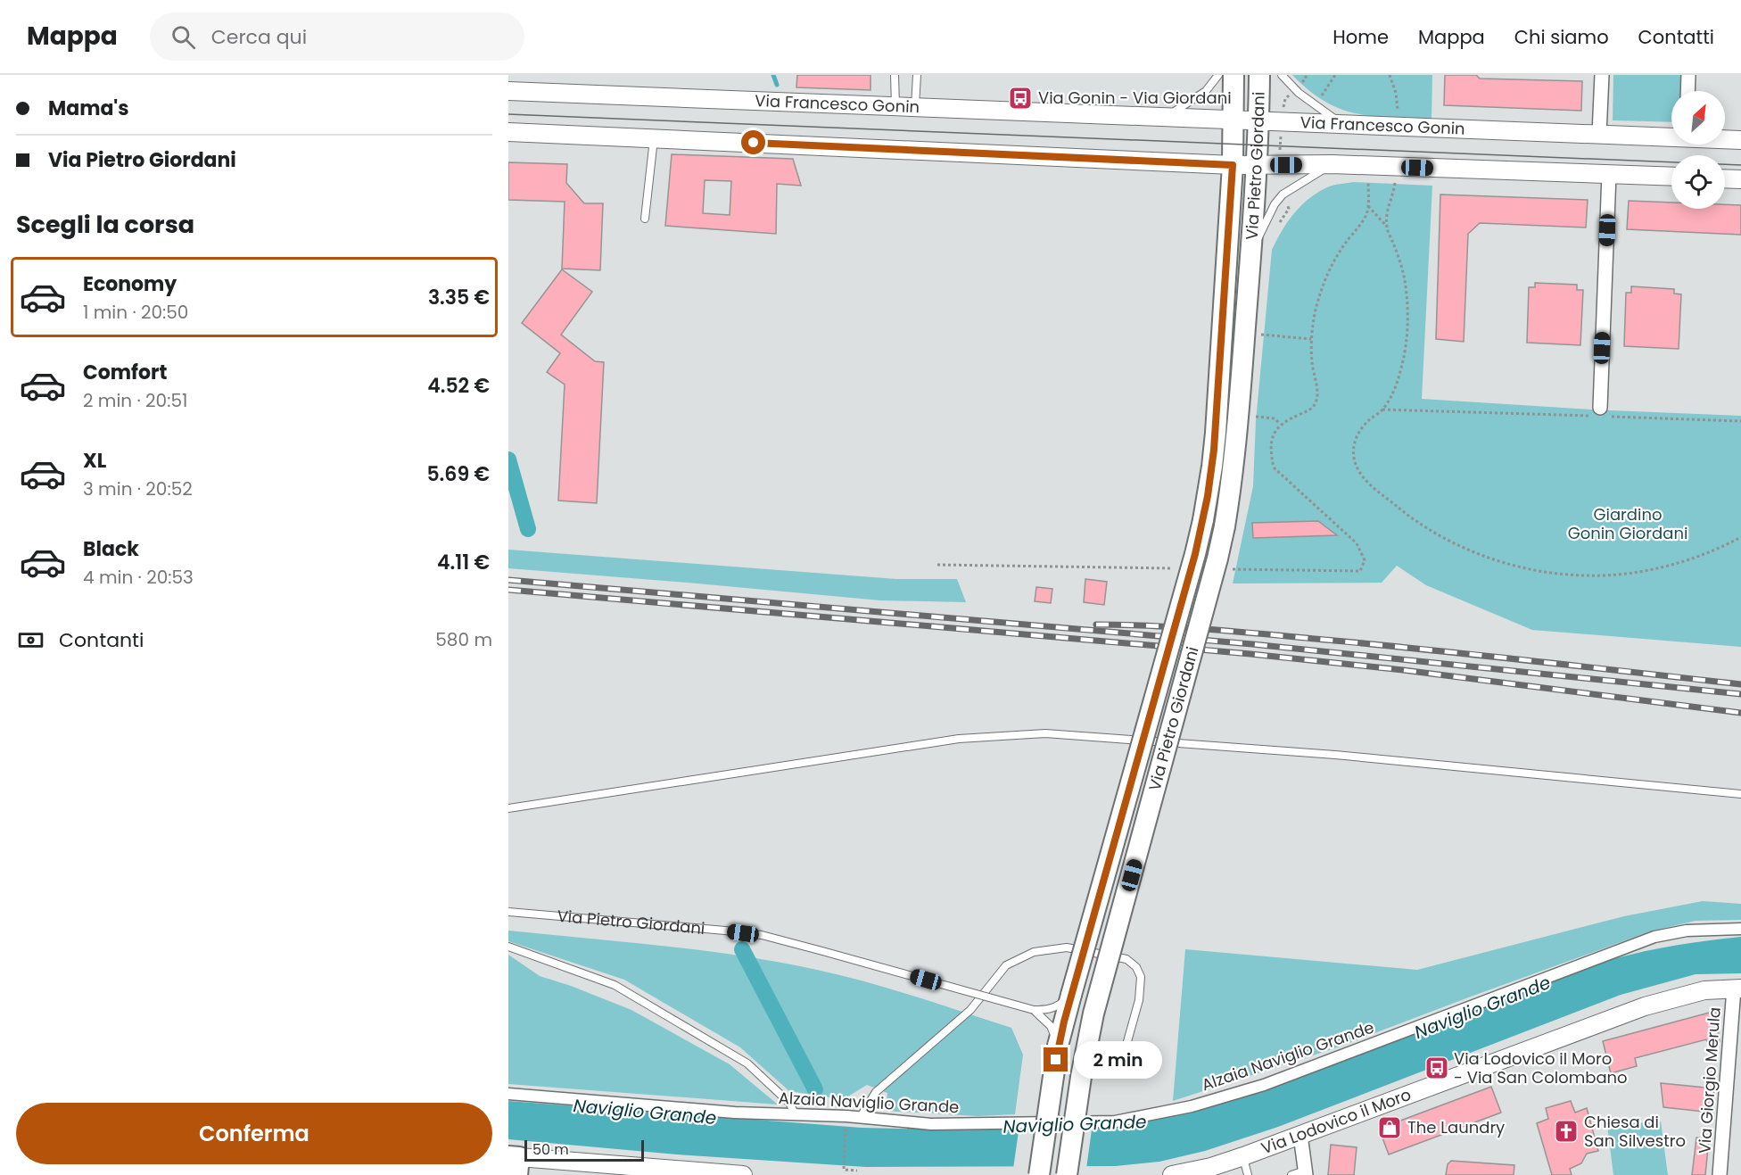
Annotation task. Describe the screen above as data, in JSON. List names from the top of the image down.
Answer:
{
  "streets": {
    "main road": ["Via Pietro Giordani"],
    "street": [
      "Via Francesco Gonin",
      "Alzaia Naviglio Grande",
      "Via Giorgio Merula",
      "Via Lodovico il Moro"
    ]
  },
  "crossings": [
    ["Via Francesco Gonin", "Via Pietro Giordani"],
    ["Via Giorgio Merula", "Via Lodovico il Moro"]
  ],
  "water": ["Naviglio Grande"],
  "parks": ["Giardino Gonin Giordani"],
  "places": {
    "bus stop": ["Via Gonin - Via Giordani", "Via Lodovico il Moro - Via San Colombano"],
    "shop": ["The Laundry"],
    "church": ["Chiesa di San Silvestro"]
  },
  "scale_bar": "50 m",
  "north": "top right",
  "page": {
    "header": "Mappa",
    "search": "Cerca qui",
    "nav": [
      "Home",
      "Mappa",
      "Chi siamo",
      "Contatti"
    ],
    "banner": ["Mama's", "Via Pietro Giordani"],
    "heading": "Scegli la corsa",
    "list": [
      {
        "name": "Economy",
        "note": "1 min · 20:50",
        "value": "3.35 €"
      },
      {
        "name": "Comfort",
        "note": "2 min · 20:51",
        "value": "4.52 €"
      },
      {
        "name": "XL",
        "note": "3 min · 20:52",
        "value": "5.69 €"
      },
      {
        "name": "Black",
        "note": "4 min · 20:53",
        "value": "4.11 €"
      }
    ],
    "pay": ["Contanti", "580 m"],
    "bubble": "2 min",
    "buttons": "Conferma",
    "scale": "50 m"
  }
}
